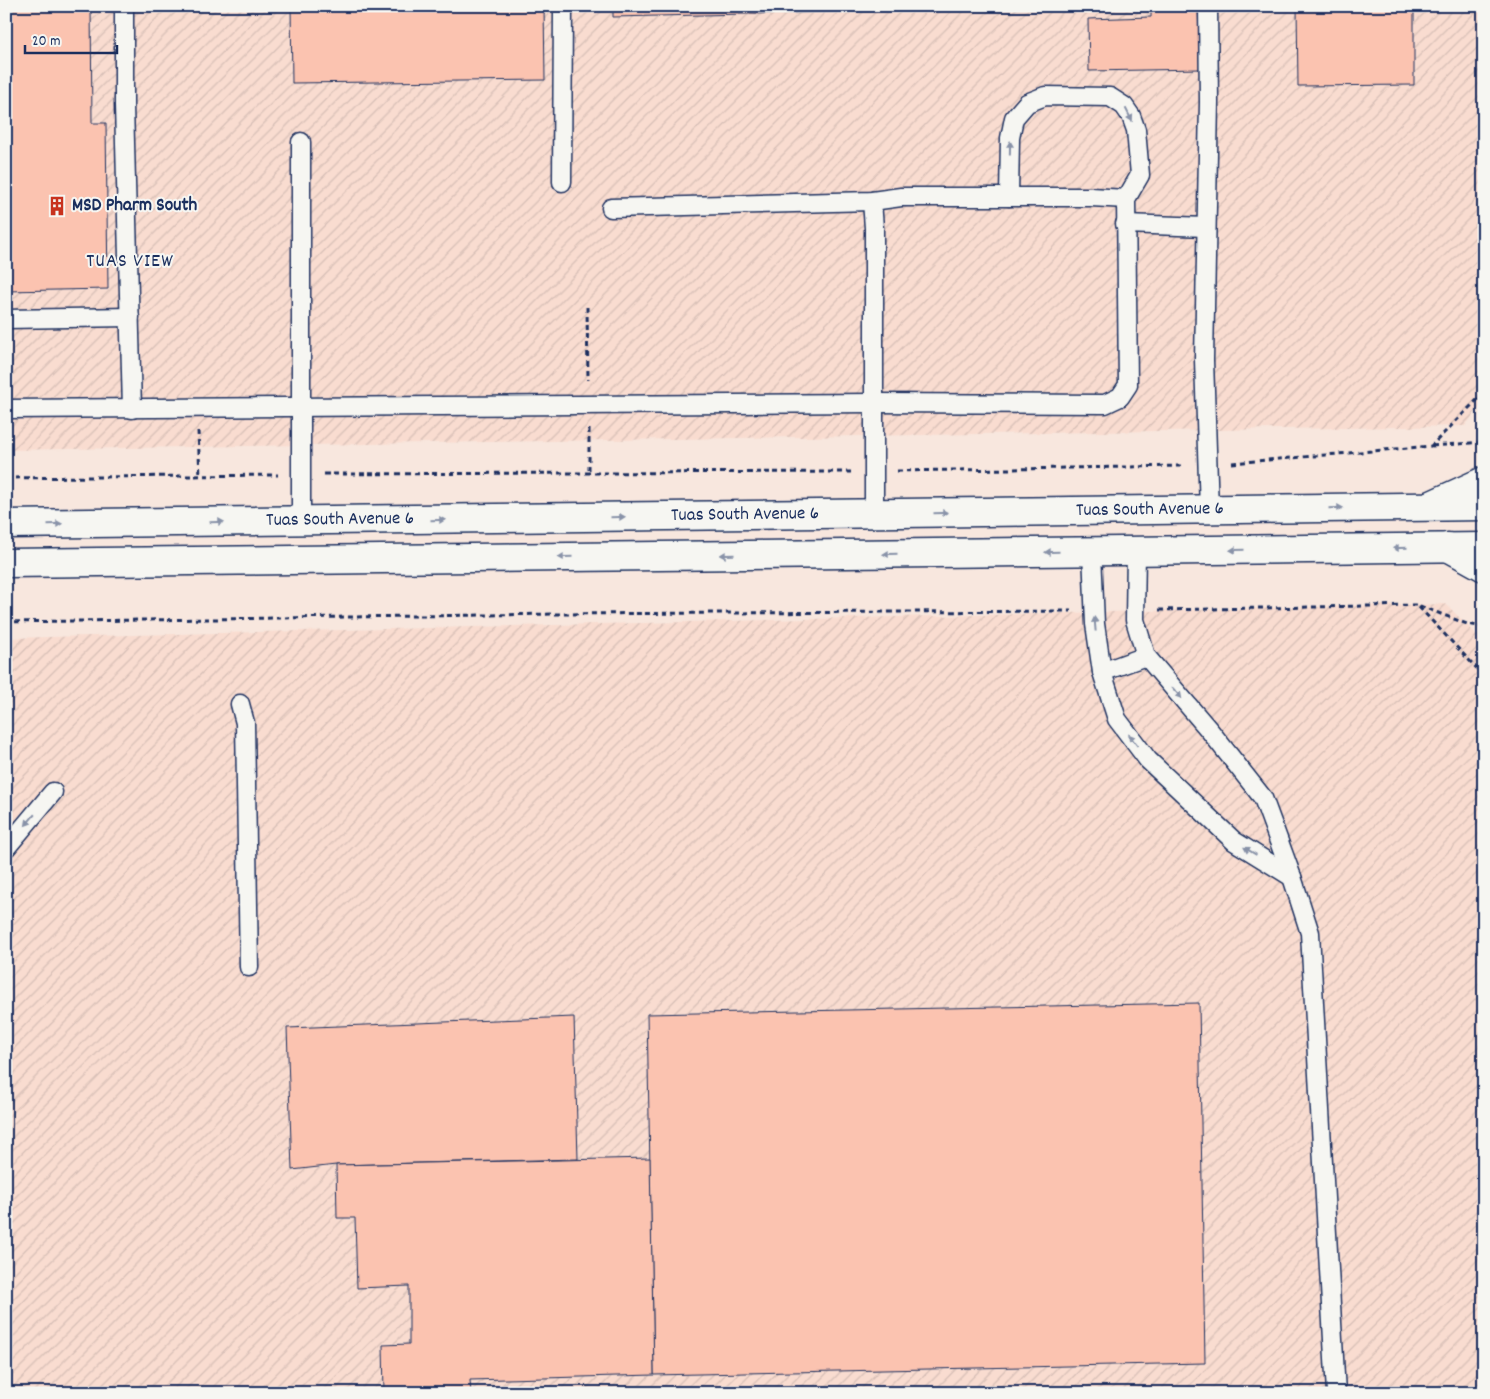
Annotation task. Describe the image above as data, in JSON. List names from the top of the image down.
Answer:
{
  "streets": {
    "street": ["Tuas South Avenue 6"]
  },
  "districts": ["TUAS VIEW"],
  "places": {
    "building": ["MSD Pharm South"]
  },
  "scale_bar": "20 m"
}
